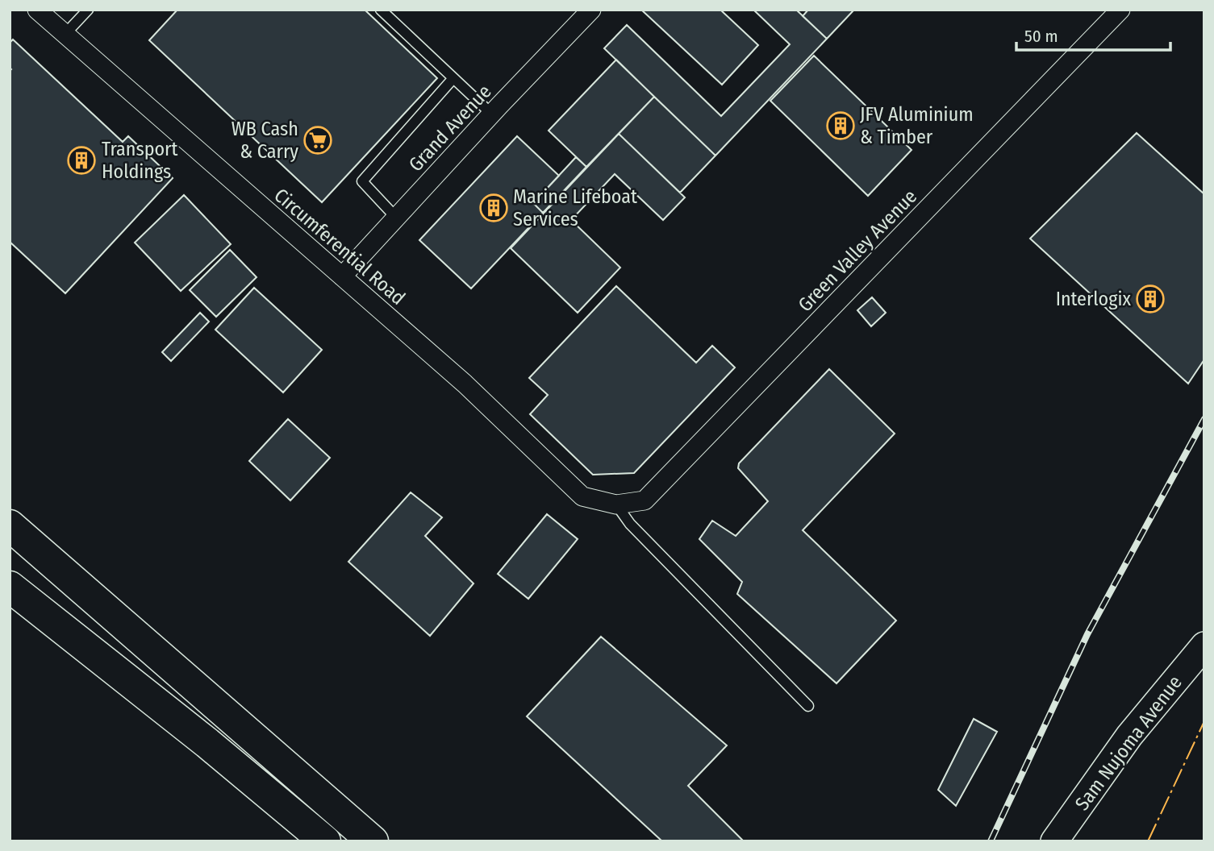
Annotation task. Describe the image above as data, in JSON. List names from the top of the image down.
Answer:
{
  "streets": {
    "street": [
      "Grand Avenue",
      "Circumferential Road",
      "Green Valley Avenue",
      "Sam Nujoma Avenue"
    ]
  },
  "crossings": [
    ["Grand Avenue", "Circumferential Road"],
    ["Circumferential Road", "Green Valley Avenue"]
  ],
  "places": {
    "building": [
      "JFV Aluminium & Timber",
      "Transport Holdings",
      "Marine Lifeboat Services",
      "Interlogix"
    ],
    "supermarket": ["WB Cash & Carry"]
  },
  "scale_bar": "50 m"
}
